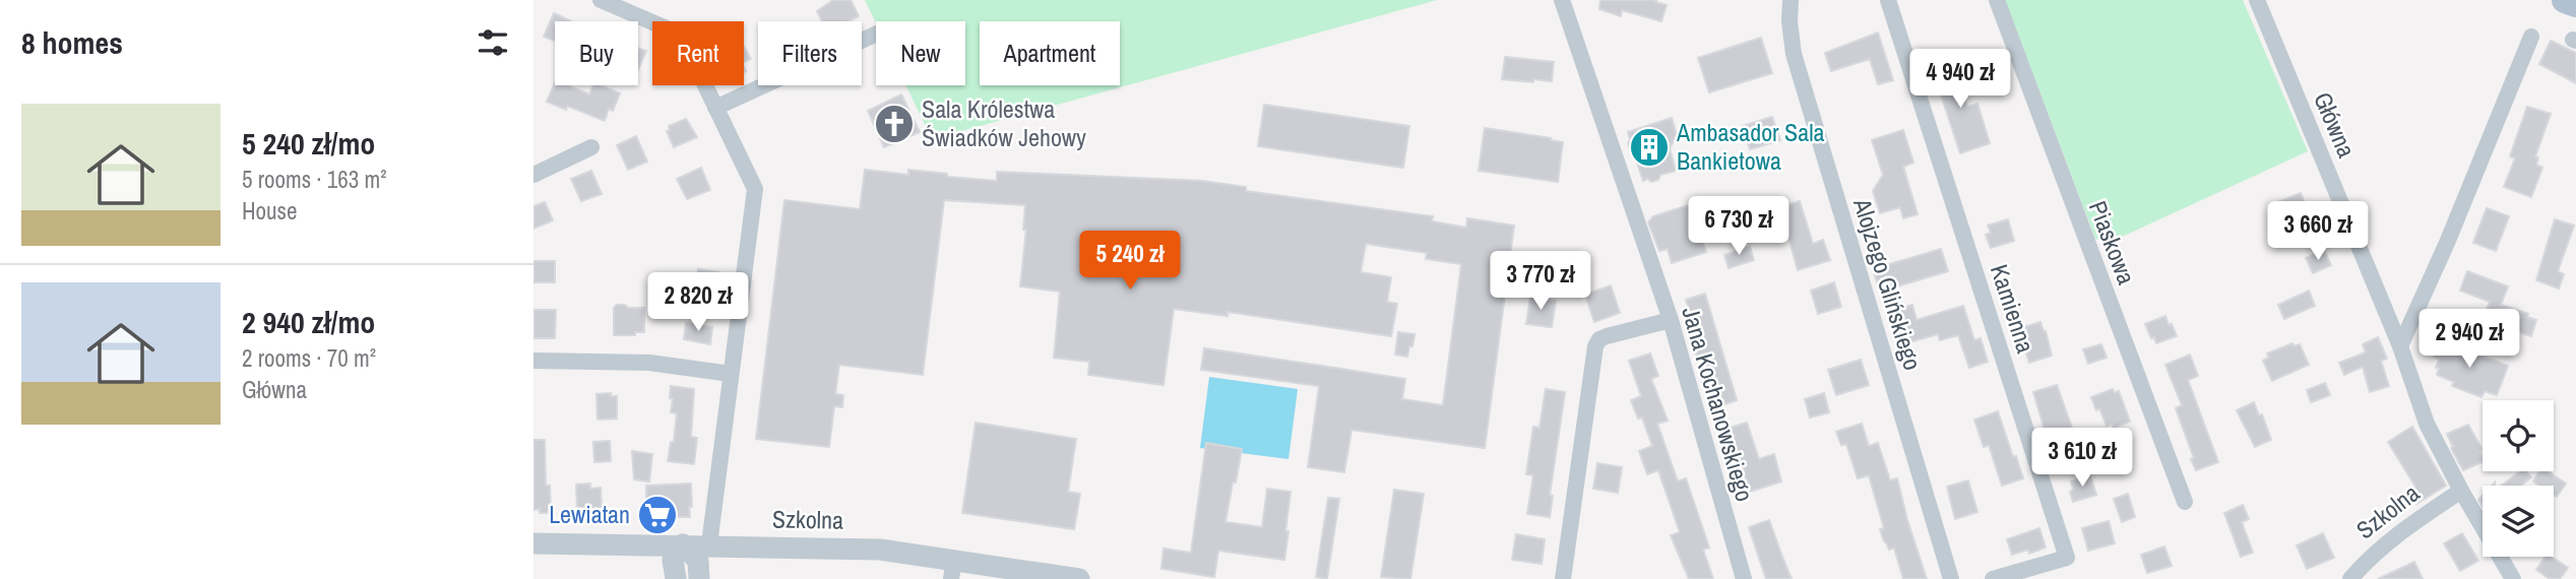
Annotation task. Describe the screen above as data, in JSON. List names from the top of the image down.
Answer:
{
  "streets": {
    "street": [
      "Główna",
      "Piaskowa",
      "Alojzego Glińskiego",
      "Kamienna",
      "Jana Kochanowskiego",
      "Szkolna"
    ]
  },
  "crossings": [
    ["Główna", "Szkolna"]
  ],
  "places": {
    "church": ["Sala Królestwa Świadków Jehowy"],
    "building": ["Ambasador Sala Bankietowa"],
    "supermarket": ["Lewiatan"]
  },
  "page": {
    "heading": "8 homes",
    "chip": [
      "Buy",
      "Rent",
      "Filters",
      "New",
      "Apartment"
    ],
    "price": [
      "4 940 zł",
      "6 730 zł",
      "3 660 zł",
      "5 240 zł",
      "3 770 zł",
      "2 820 zł",
      "2 940 zł",
      "3 610 zł"
    ],
    "list": [
      {
        "name": "5 240 zł/mo",
        "note": "5 rooms · 163 m² · House"
      },
      {
        "name": "2 940 zł/mo",
        "note": "2 rooms · 70 m² · Główna"
      }
    ]
  }
}
